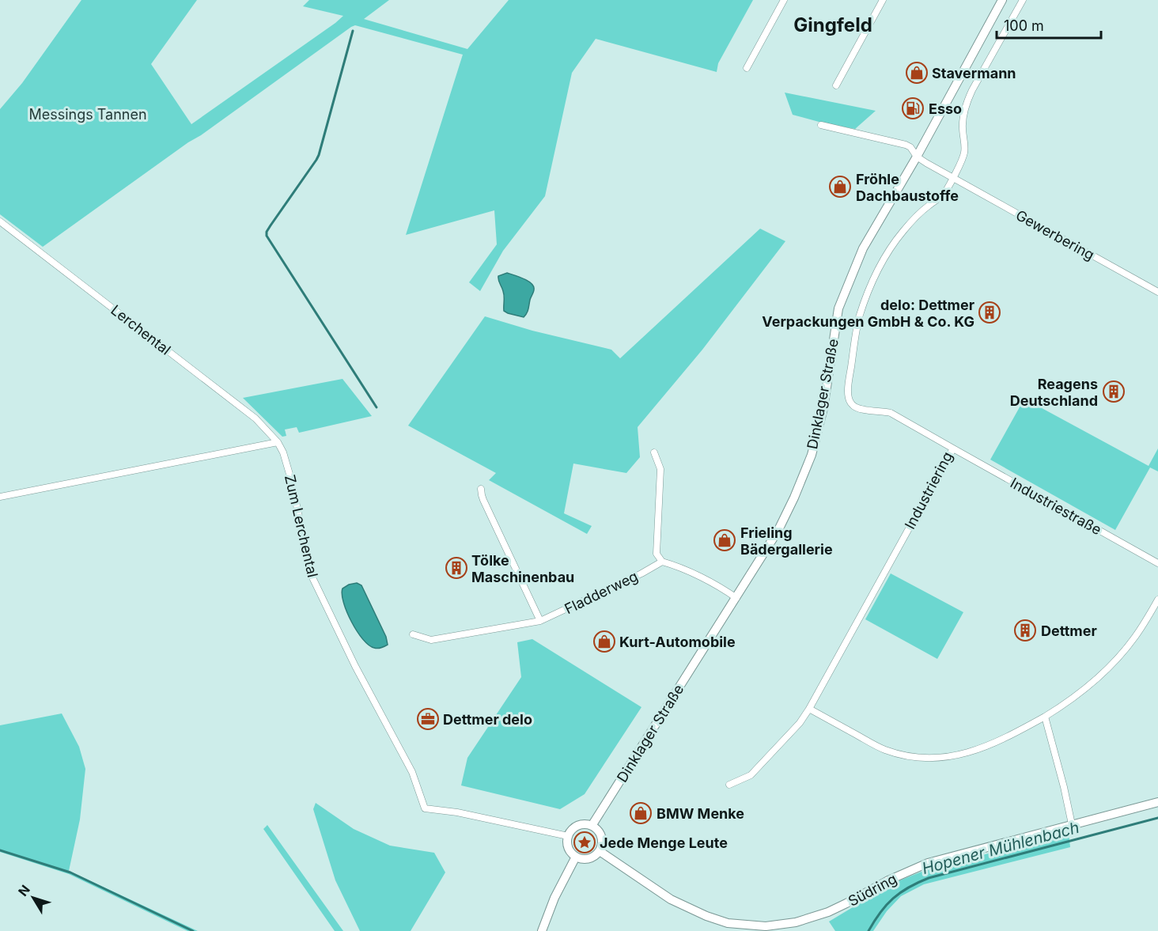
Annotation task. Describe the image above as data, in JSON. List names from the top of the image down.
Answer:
{
  "streets": {
    "main road": ["Dinklager Straße", "Südring"],
    "street": [
      "Gewerbering",
      "Lerchental",
      "Industriering",
      "Industriestraße",
      "Zum Lerchental",
      "Fladderweg"
    ]
  },
  "crossings": [
    ["Gewerbering", "Dinklager Straße"],
    ["Gewerbering", "Industriering"],
    ["Lerchental", "Zum Lerchental"],
    ["Dinklager Straße", "Zum Lerchental"],
    ["Dinklager Straße", "Südring"],
    ["Industriering", "Industriestraße"],
    ["Zum Lerchental", "Südring"]
  ],
  "districts": ["Gingfeld"],
  "water": ["Hopener Mühlenbach"],
  "parks": ["Messings Tannen"],
  "places": {
    "shop": [
      "Stavermann",
      "Fröhle Dachbaustoffe",
      "Frieling Bädergallerie",
      "Kurt-Automobile",
      "BMW Menke"
    ],
    "fuel station": ["Esso"],
    "building": [
      "delo: Dettmer Verpackungen GmbH & Co. KG",
      "Reagens Deutschland",
      "Tölke Maschinenbau",
      "Dettmer"
    ],
    "office": ["Dettmer delo"],
    "place": ["Jede Menge Leute"]
  },
  "scale_bar": "100 m",
  "north": "top left"
}
